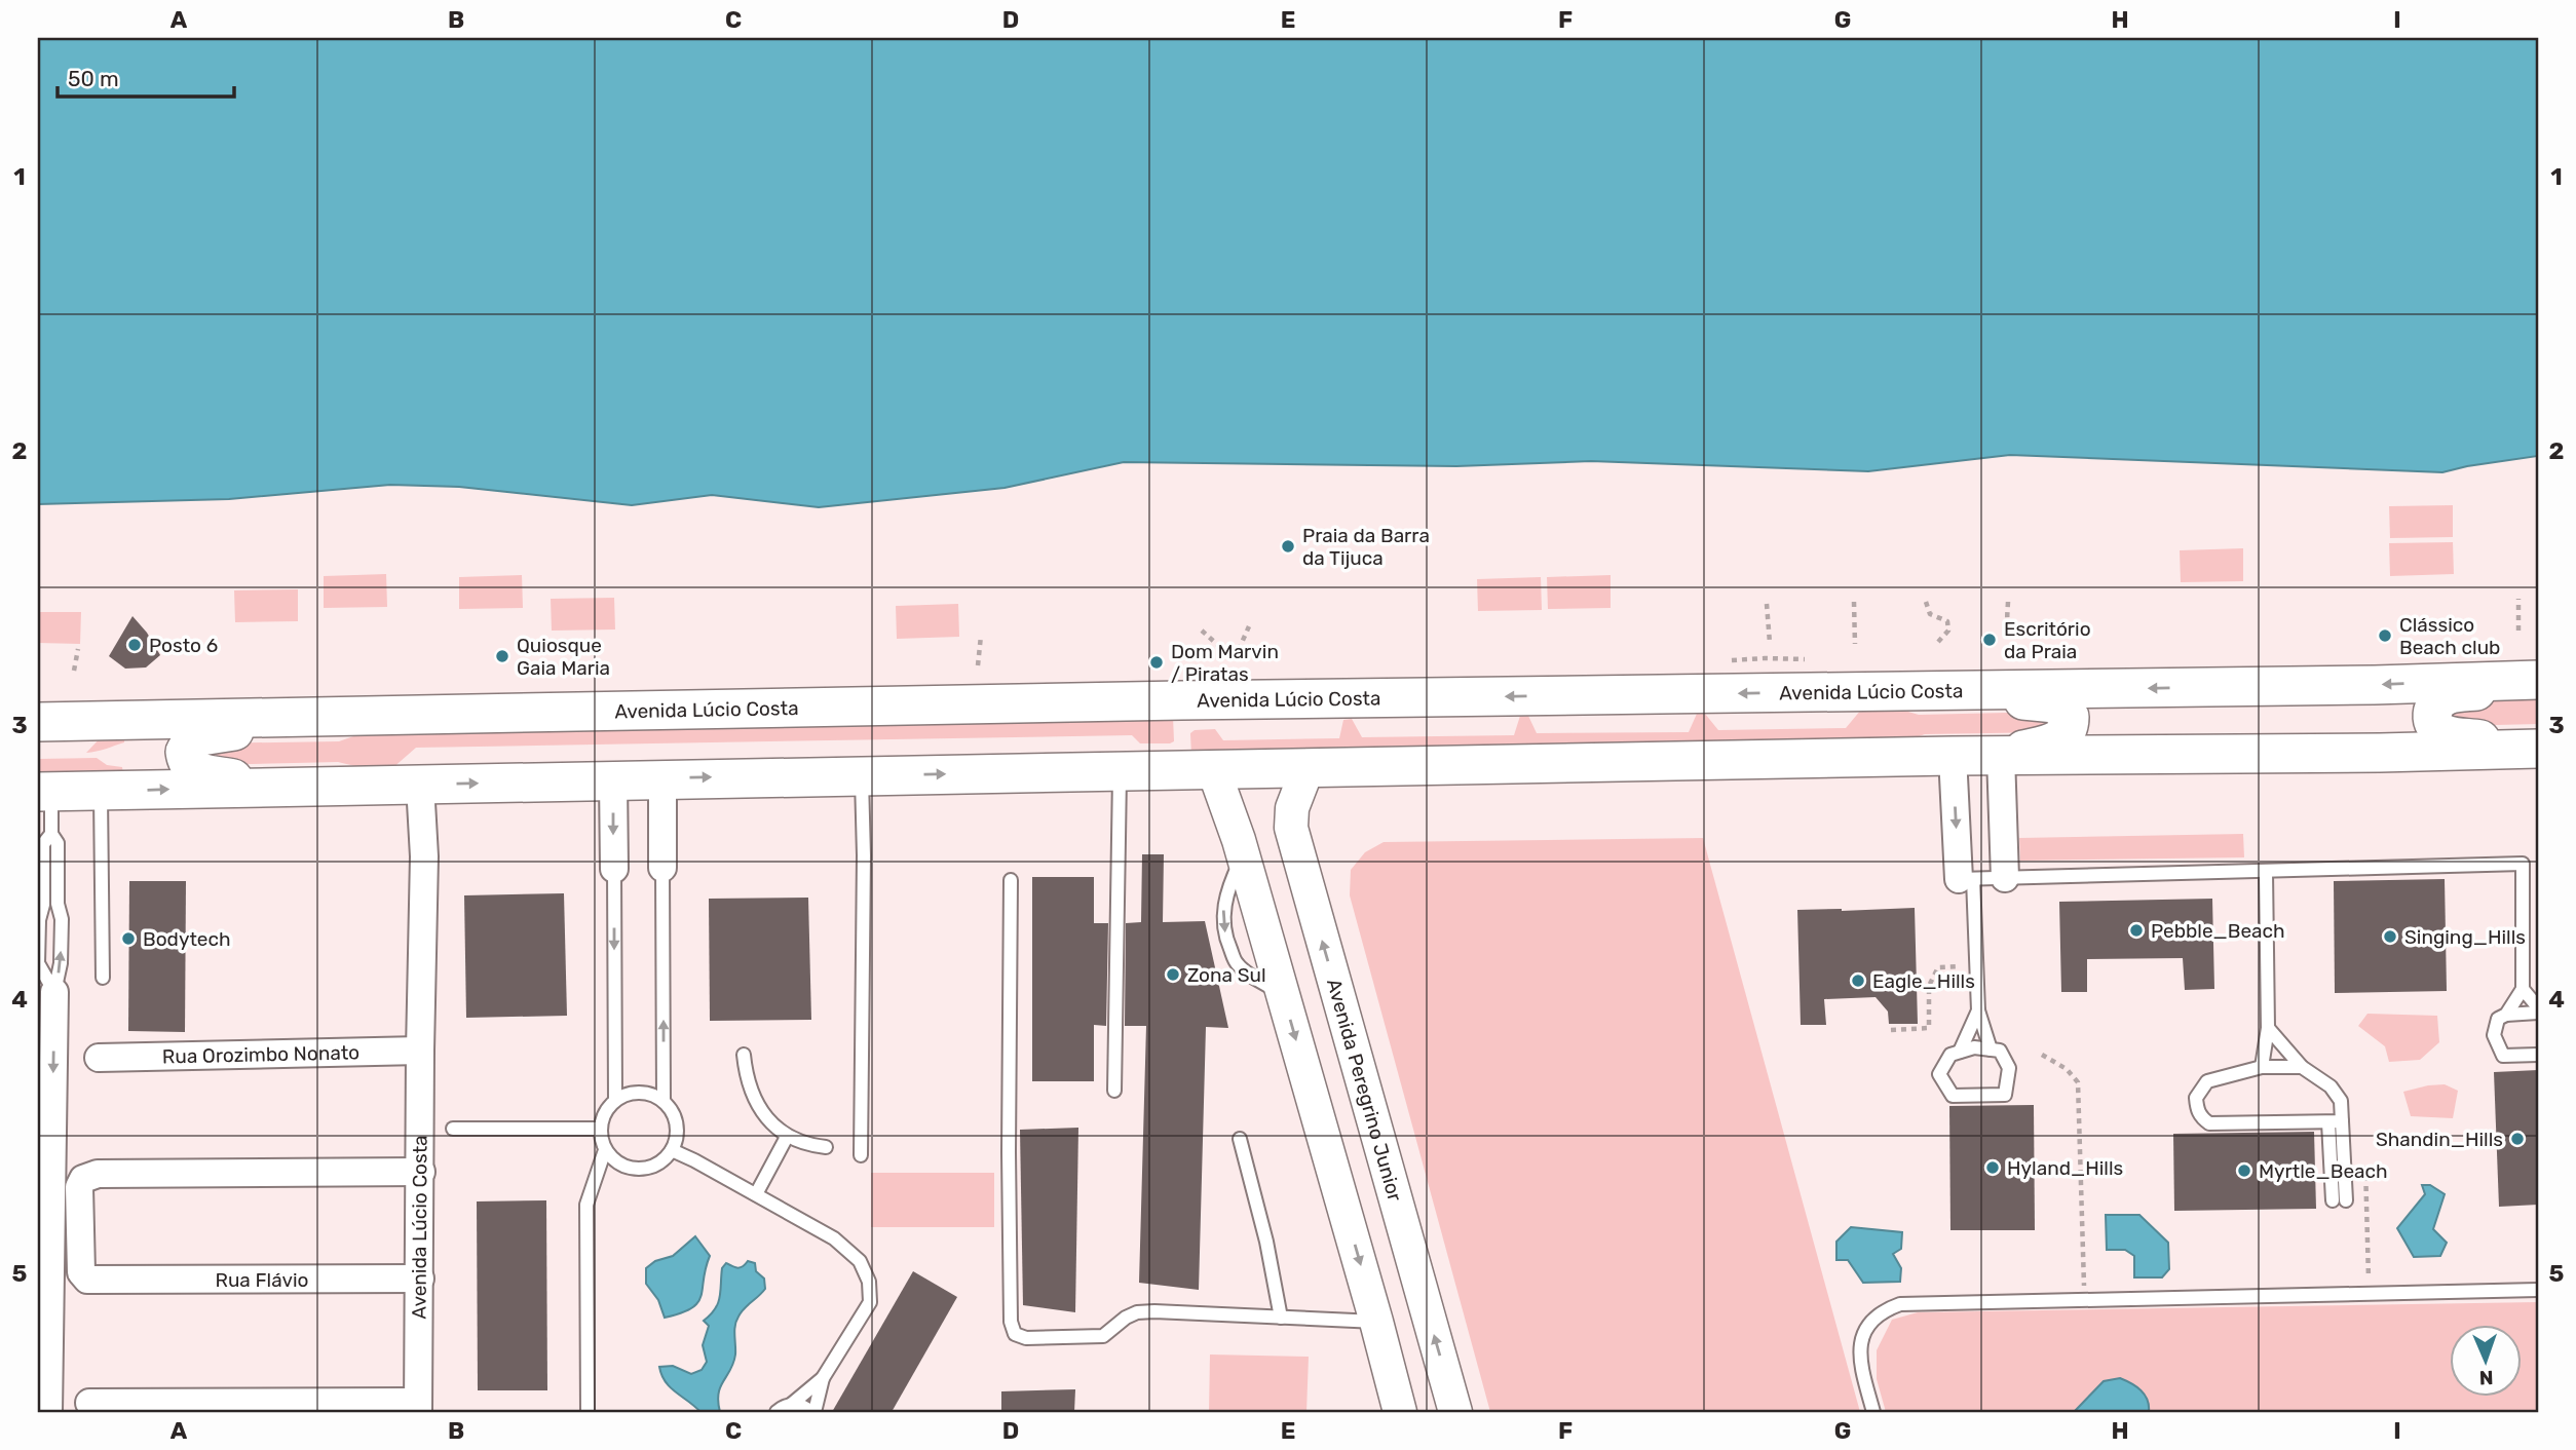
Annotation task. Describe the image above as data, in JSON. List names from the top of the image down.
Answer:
{
  "streets": {
    "main road": ["Avenida Lúcio Costa"],
    "street": ["Rua Orozimbo Nonato", "Avenida Peregrino Junior", "Rua Flávio"]
  },
  "crossings": [
    ["Avenida Lúcio Costa", "Rua Orozimbo Nonato"],
    ["Avenida Lúcio Costa", "Rua Flávio"]
  ],
  "places": [
    "Praia da Barra da Tijuca",
    "Clássico Beach club",
    "Escritório da Praia",
    "Posto 6",
    "Quiosque Gaia Maria",
    "Dom Marvin / Piratas",
    "Pebble_Beach",
    "Singing_Hills",
    "Bodytech",
    "Zona Sul",
    "Eagle_Hills",
    "Shandin_Hills",
    "Hyland_Hills",
    "Myrtle_Beach"
  ],
  "scale_bar": "50 m",
  "north": "bottom",
  "grid": {
    "columns": [
      "A",
      "B",
      "C",
      "D",
      "E",
      "F",
      "G",
      "H",
      "I"
    ],
    "rows": [
      "1",
      "2",
      "3",
      "4",
      "5"
    ]
  }
}
